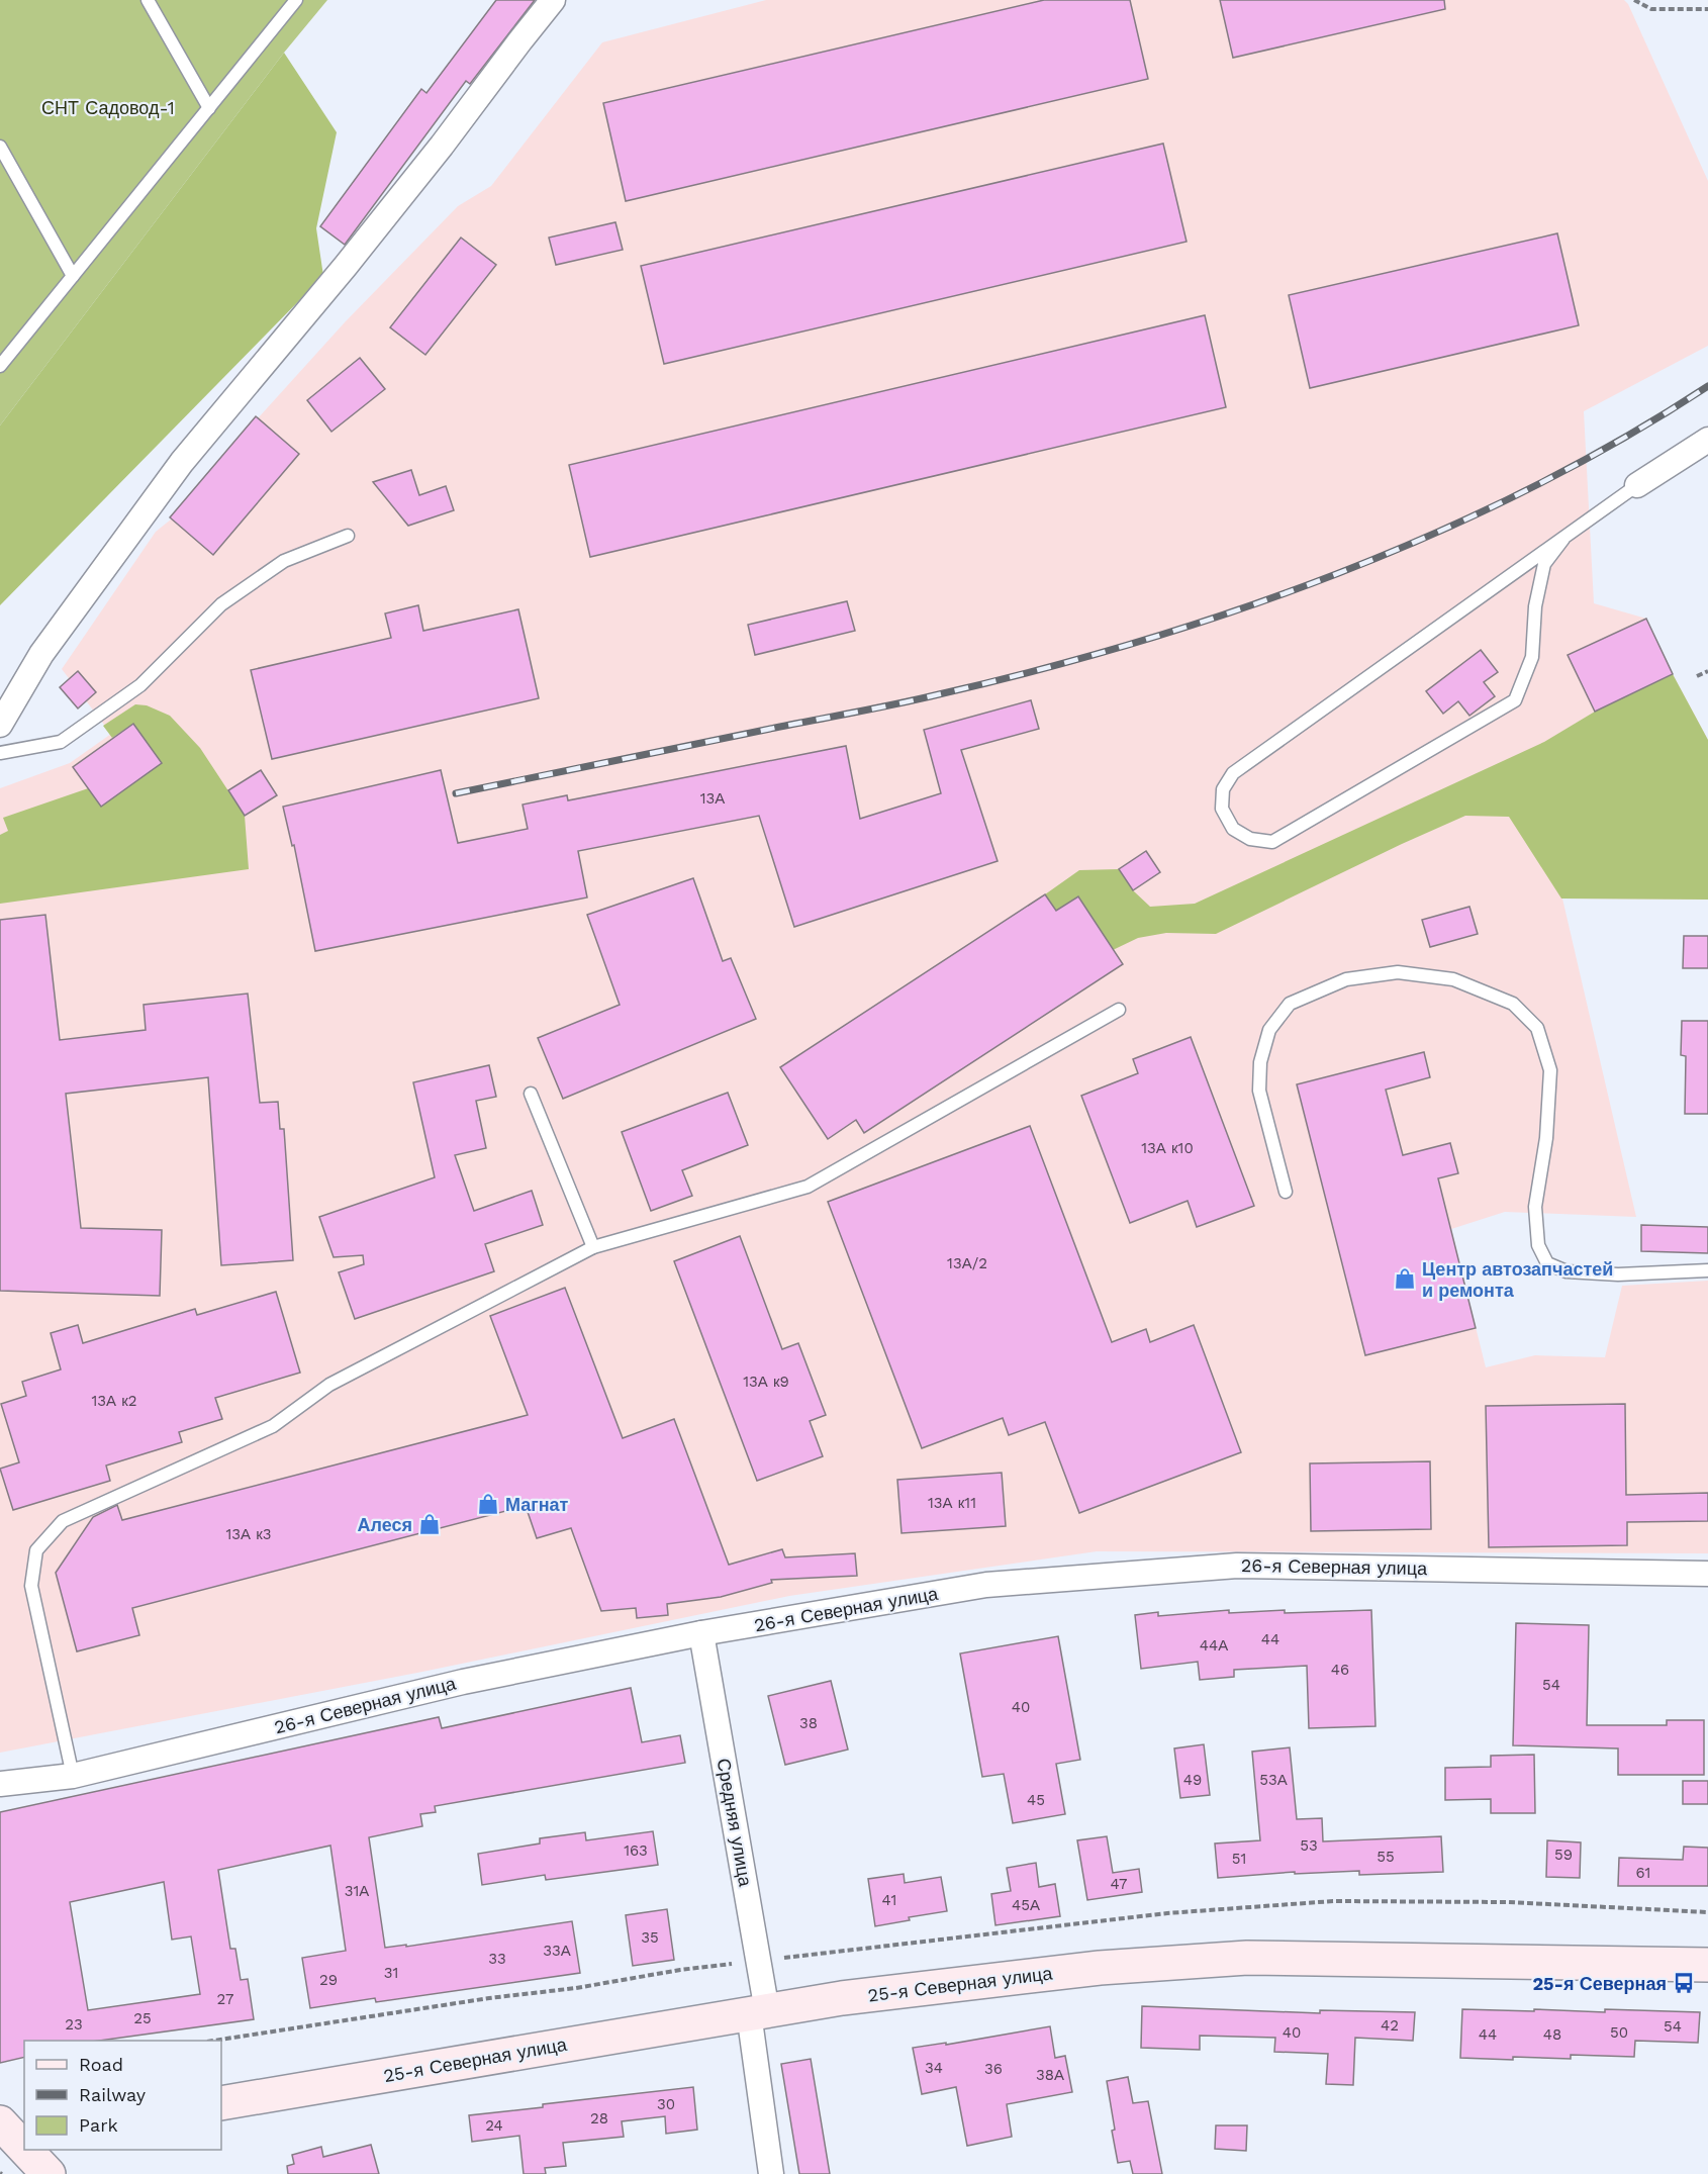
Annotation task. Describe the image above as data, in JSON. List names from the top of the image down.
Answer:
{
  "streets": {
    "main road": ["25-я Северная улица"],
    "street": ["26-я Северная улица", "Средняя улица"]
  },
  "crossings": [
    ["26-я Северная улица", "Средняя улица"],
    ["Средняя улица", "25-я Северная улица"]
  ],
  "parks": ["СНТ Садовод-1"],
  "places": {
    "shop": ["Центр автозапчастей и ремонта", "Магнат", "Алеся"],
    "bus stop": ["25-я Северная"]
  },
  "house_numbers": [
    "13А",
    "13А к10",
    "13А/2",
    "13А к9",
    "13А к2",
    "13А к11",
    "13А к3",
    "44",
    "44А",
    "46",
    "54",
    "40",
    "38",
    "49",
    "53А",
    "45",
    "53",
    "163",
    "59",
    "55",
    "51",
    "61",
    "47",
    "31А",
    "41",
    "45А",
    "35",
    "33А",
    "33",
    "31",
    "29",
    "27",
    "25",
    "23",
    "42",
    "54",
    "40",
    "50",
    "44",
    "48",
    "34",
    "36",
    "38А",
    "30",
    "28",
    "24"
  ],
  "legend": ["Road", "Railway", "Park"]
}
